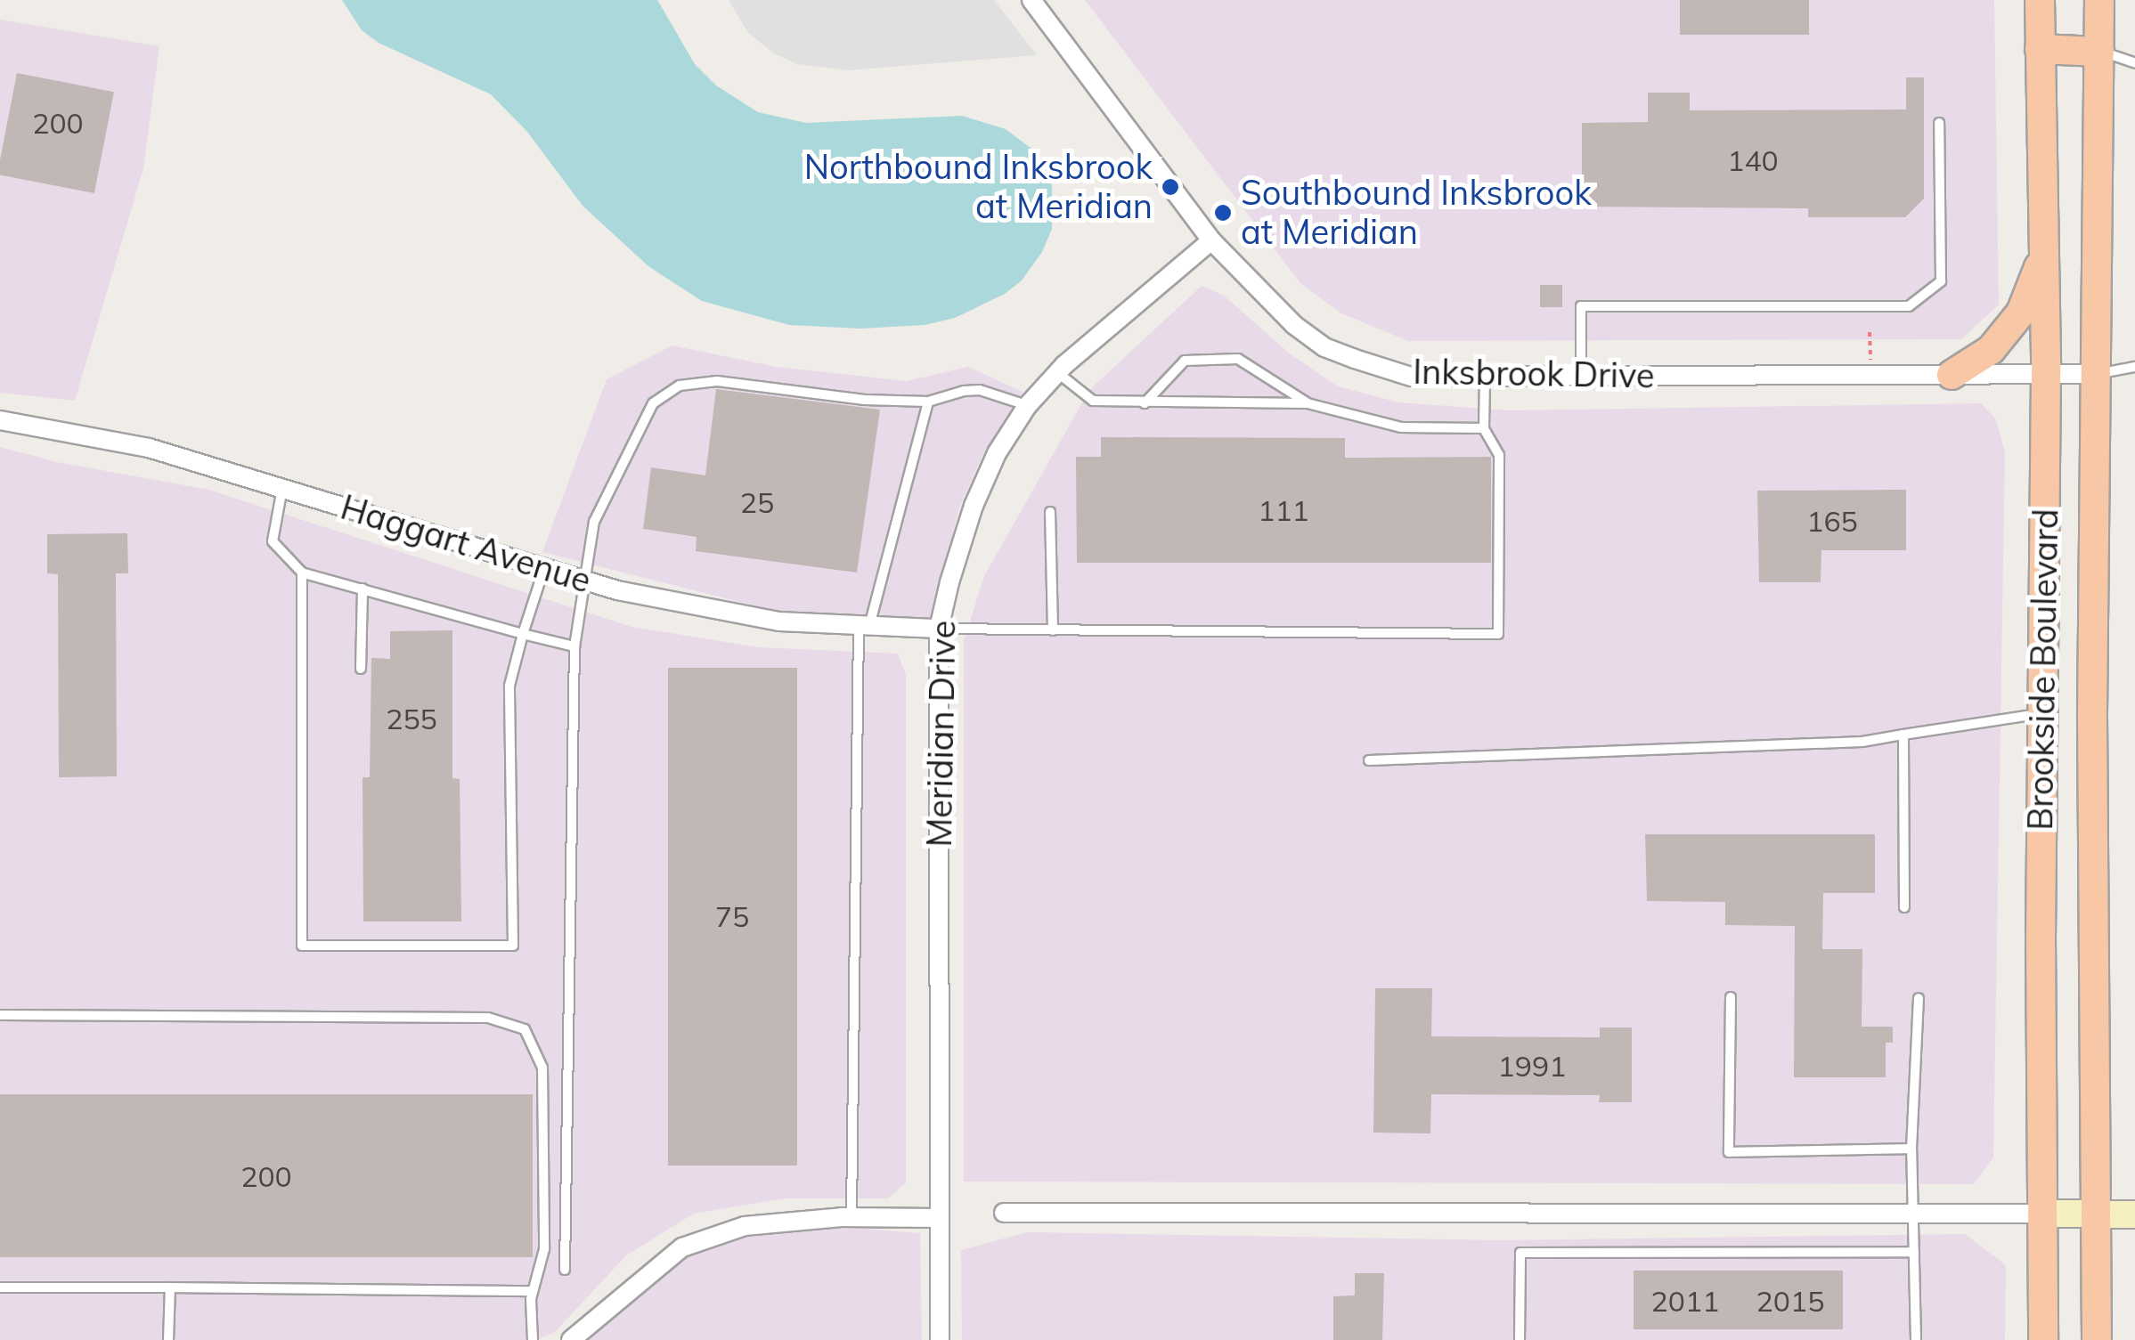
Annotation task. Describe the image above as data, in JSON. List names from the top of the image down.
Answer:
{
  "streets": {
    "main road": ["Brookside Boulevard"],
    "street": ["Inksbrook Drive", "Haggart Avenue", "Meridian Drive"]
  },
  "crossings": [
    ["Inksbrook Drive", "Brookside Boulevard"],
    ["Inksbrook Drive", "Meridian Drive"],
    ["Haggart Avenue", "Meridian Drive"]
  ],
  "places": ["Northbound Inksbrook at Meridian", "Southbound Inksbrook at Meridian"],
  "house_numbers": [
    "200",
    "140",
    "25",
    "111",
    "165",
    "255",
    "75",
    "1991",
    "200",
    "2011",
    "2015"
  ]
}
